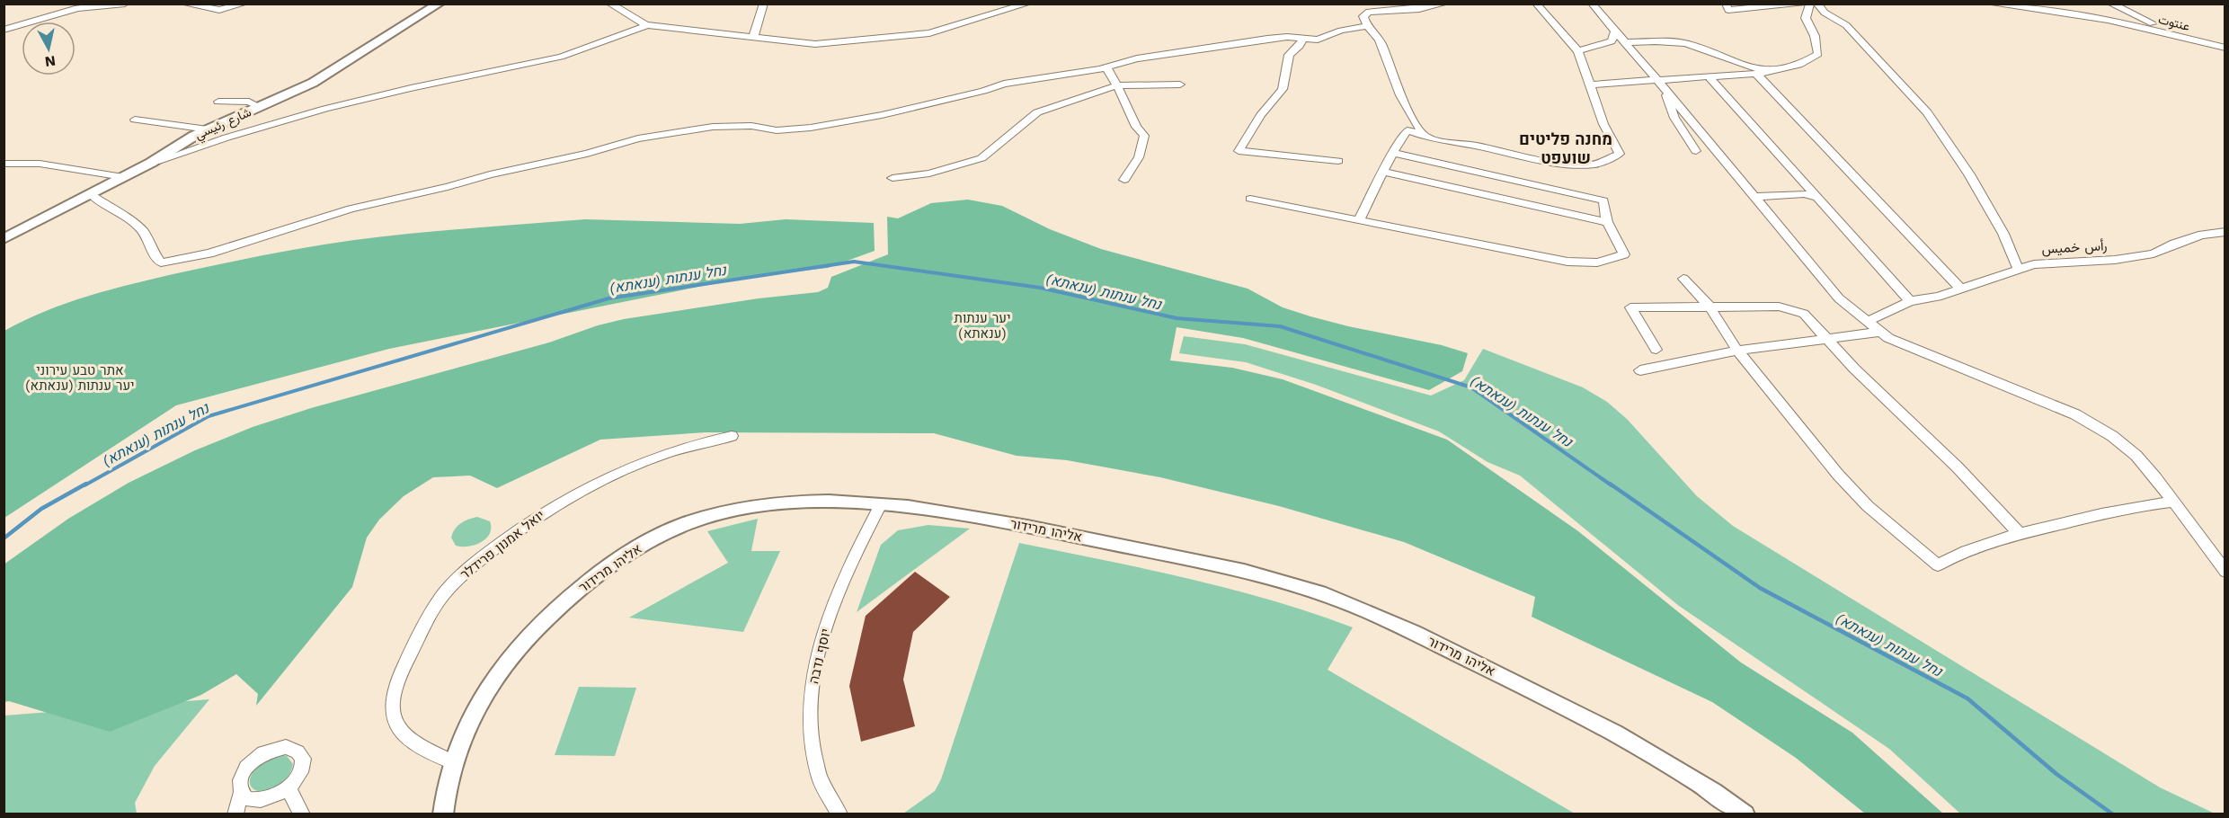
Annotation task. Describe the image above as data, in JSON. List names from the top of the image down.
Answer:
{
  "streets": {
    "street": [
      "عنتوت",
      "شارع رئيسي",
      "رأس خميس",
      "אליהו מרידור",
      "יואל אמנון פרידלר",
      "יוסף נדבה"
    ]
  },
  "crossings": [
    ["אליהו מרידור", "יואל אמנון פרידלר"],
    ["אליהו מרידור", "יוסף נדבה"]
  ],
  "districts": ["מחנה פליטים שועפט"],
  "water": ["נחל ענתות (ענאתא)"],
  "parks": ["יער ענתות (ענאתא)", "אתר טבע עירוני יער ענתות (ענאתא)"],
  "north": "bottom"
}
